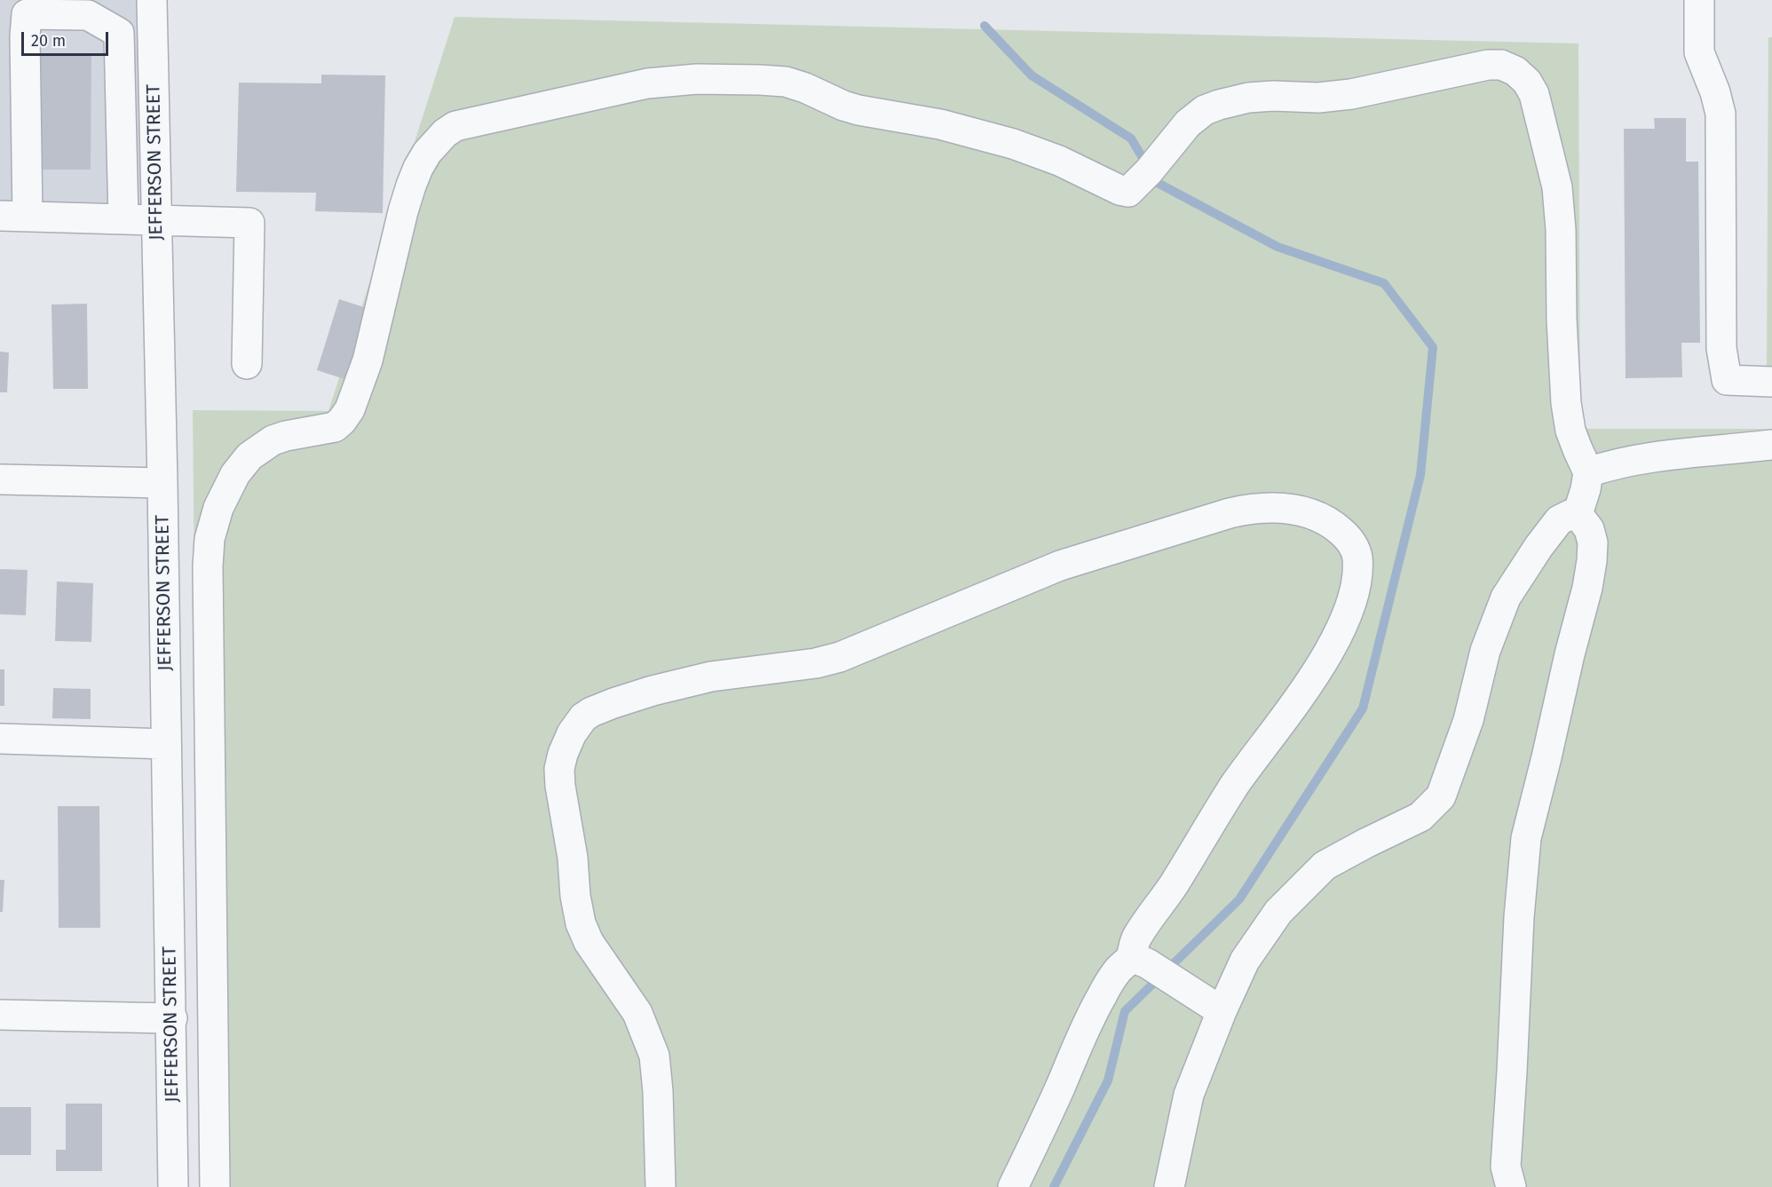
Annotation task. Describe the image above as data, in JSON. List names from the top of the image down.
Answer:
{
  "streets": {
    "street": ["JEFFERSON STREET"]
  },
  "scale_bar": "20 m"
}
